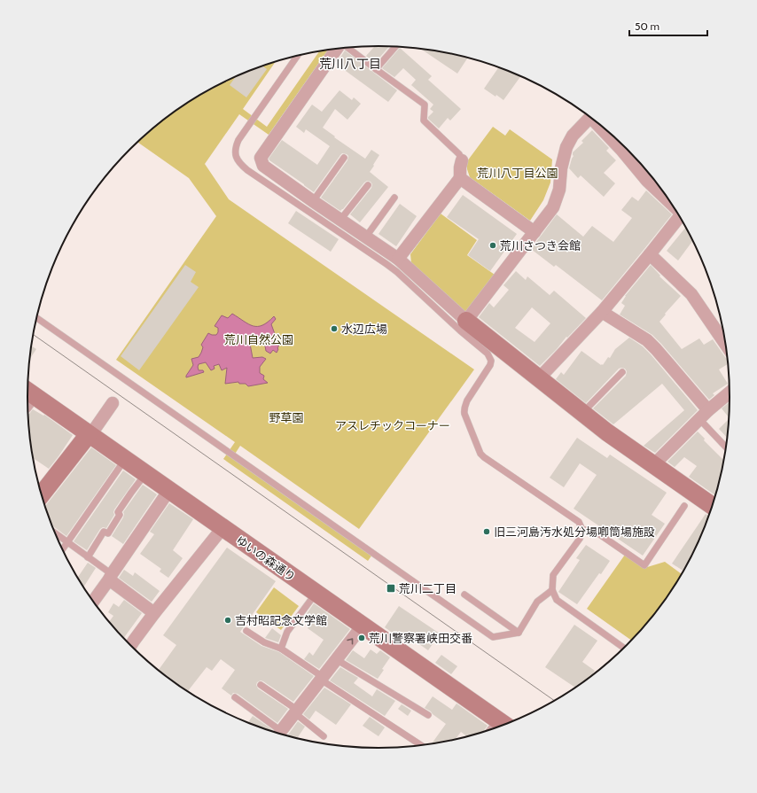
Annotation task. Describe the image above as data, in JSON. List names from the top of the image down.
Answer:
{
  "streets": {
    "street": ["ゆいの森通り"]
  },
  "districts": ["荒川八丁目"],
  "parks": [
    "荒川八丁目公園",
    "荒川自然公園",
    "野草園",
    "アスレチックコーナー"
  ],
  "places": {
    "other": [
      "荒川さつき会館",
      "水辺広場",
      "旧三河島汚水処分場喞筒場施設",
      "吉村昭記念文学館",
      "荒川警察署峡田交番"
    ],
    "transit": ["荒川二丁目"]
  },
  "scale_bar": "50 m"
}
